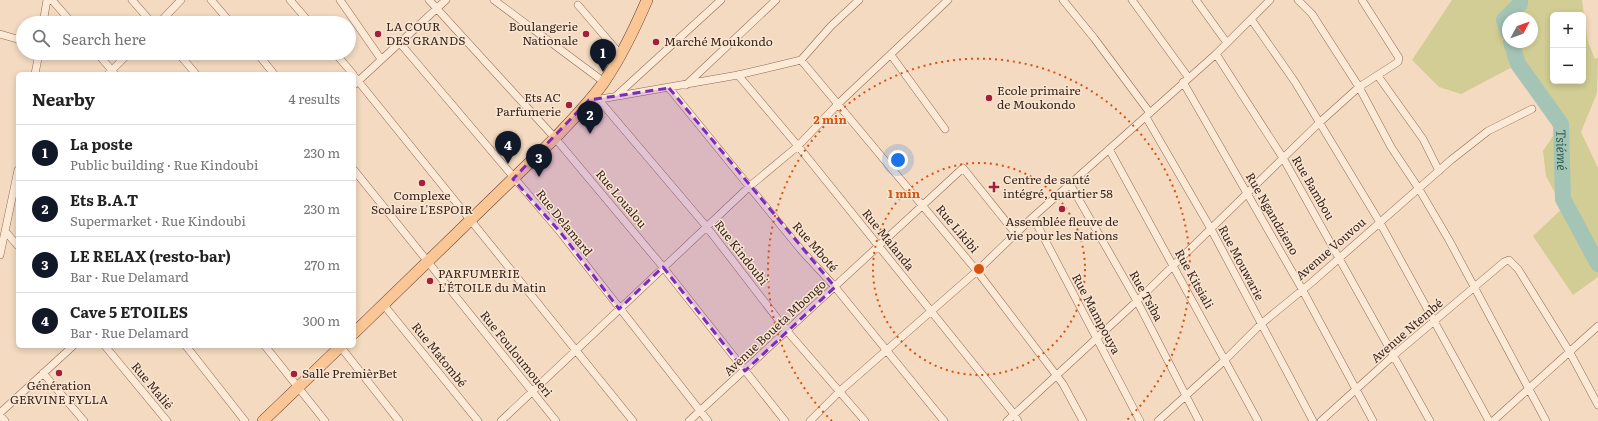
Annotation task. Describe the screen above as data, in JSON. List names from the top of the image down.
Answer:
{
  "streets": {
    "street": [
      "Rue Bambou",
      "Rue Loualou",
      "Rue Ngandzieno",
      "Rue Delamard",
      "Rue Likibi",
      "Rue Malanda",
      "Rue Mboté",
      "Avenue Vouvou",
      "Rue Kindoubi",
      "Rue Mouwarie",
      "Rue Kitsiali",
      "Rue Tsiba",
      "Rue Mampouya",
      "Avenue Boueta Mbongo",
      "Avenue Ntembé",
      "Rue Fouloumoueri",
      "Rue Matombé",
      "Rue Malié"
    ]
  },
  "crossings": [
    ["Rue Bambou", "Avenue Vouvou"],
    ["Rue Bambou", "Avenue Ntembé"],
    ["Rue Loualou", "Avenue Boueta Mbongo"],
    ["Rue Ngandzieno", "Avenue Vouvou"],
    ["Rue Ngandzieno", "Avenue Ntembé"],
    ["Rue Delamard", "Avenue Boueta Mbongo"],
    ["Rue Likibi", "Avenue Boueta Mbongo"],
    ["Rue Malanda", "Avenue Boueta Mbongo"],
    ["Rue Mboté", "Avenue Boueta Mbongo"],
    ["Avenue Vouvou", "Rue Mouwarie"],
    ["Avenue Vouvou", "Rue Kitsiali"],
    ["Avenue Vouvou", "Rue Tsiba"],
    ["Rue Kindoubi", "Avenue Boueta Mbongo"]
  ],
  "water": ["Tsiémé"],
  "places": {
    "other": [
      "LA COUR DES GRANDS",
      "Boulangerie Nationale",
      "Marché Moukondo",
      "Ecole primaire de Moukondo",
      "Ets AC Parfumerie",
      "Complexe Scolaire L'ESPOIR",
      "Assemblée fleuve de vie pour les Nations",
      "PARFUMERIE L'ÉTOILE du Matin",
      "Génération GERVINE FYLLA",
      "Salle PremièrBet"
    ],
    "health": ["Centre de santé intégré, quartier 58"]
  },
  "north": "top right",
  "page": {
    "map_buttons": ["+", "−"],
    "search": "Search here",
    "pins": [
      "1",
      "2",
      "4",
      "3"
    ],
    "heading": ["Nearby", "4 results"],
    "list": [
      {
        "mark": "1",
        "name": "La poste",
        "note": "Public building · Rue Kindoubi",
        "value": "230 m"
      },
      {
        "mark": "2",
        "name": "Ets B.A.T",
        "note": "Supermarket · Rue Kindoubi",
        "value": "230 m"
      },
      {
        "mark": "3",
        "name": "LE RELAX (resto-bar)",
        "note": "Bar · Rue Delamard",
        "value": "270 m"
      },
      {
        "mark": "4",
        "name": "Cave 5 ETOILES",
        "note": "Bar · Rue Delamard",
        "value": "300 m"
      }
    ]
  },
  "rings": ["2 min", "1 min"]
}
